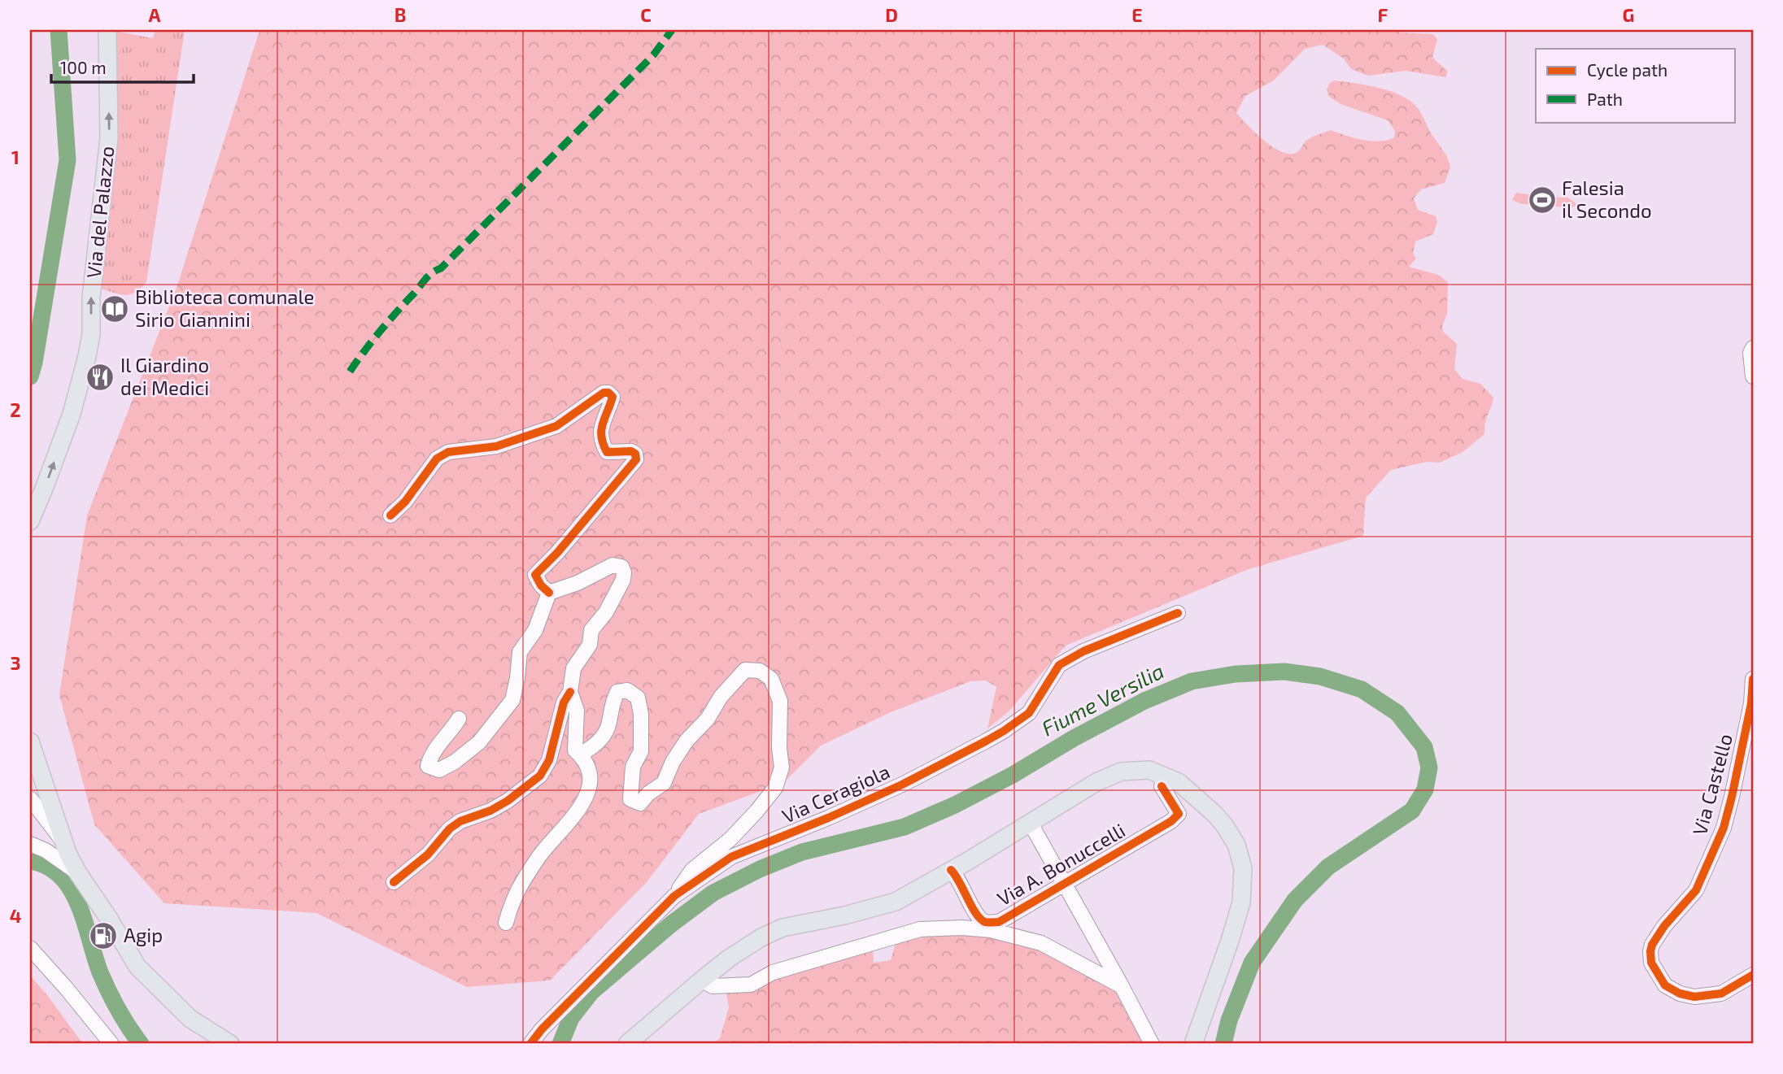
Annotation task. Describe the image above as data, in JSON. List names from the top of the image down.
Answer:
{
  "streets": {
    "main road": ["Via del Palazzo"],
    "street": ["Via Castello", "Via Ceragiola", "Via A. Bonuccelli"]
  },
  "one_way": ["Via del Palazzo"],
  "water": ["Fiume Versilia"],
  "places": {
    "sports": ["Falesia il Secondo"],
    "library": ["Biblioteca comunale Sirio Giannini"],
    "restaurant": ["Il Giardino dei Medici"],
    "fuel station": ["Agip"]
  },
  "legend": ["Cycle path", "Path"],
  "scale_bar": "100 m",
  "grid": {
    "columns": [
      "A",
      "B",
      "C",
      "D",
      "E",
      "F",
      "G"
    ],
    "rows": [
      "1",
      "2",
      "3",
      "4"
    ]
  }
}
